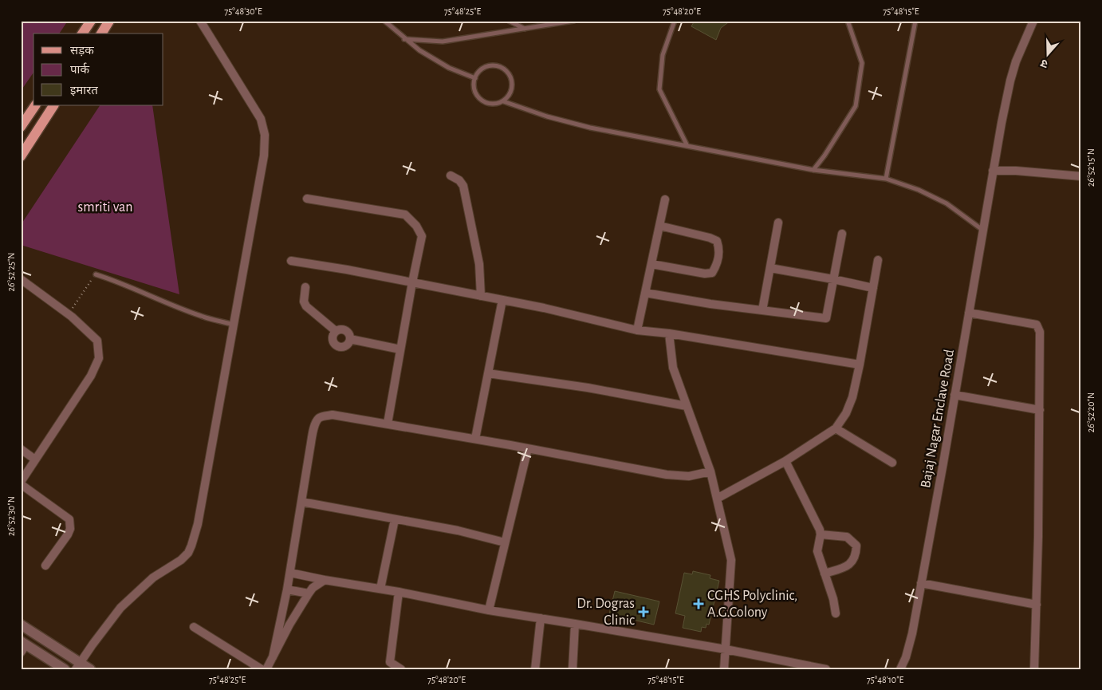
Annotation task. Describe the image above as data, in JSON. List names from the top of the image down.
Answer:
{
  "streets": {
    "street": ["Bajaj Nagar Enclave Road"]
  },
  "parks": ["smriti van"],
  "places": {
    "health": ["CGHS Polyclinic, A.G.Colony", "Dr. Dogras Clinic"]
  },
  "legend": ["सड़क", "पार्क", "इमारत"],
  "north": "bottom",
  "coordinates": [
    "75°48'30\"E",
    "75°48'25\"E",
    "75°48'20\"E",
    "75°48'15\"E",
    "26°52'15\"N",
    "26°52'25\"N",
    "26°52'20\"N",
    "26°52'30\"N",
    "75°48'10\"E"
  ]
}
